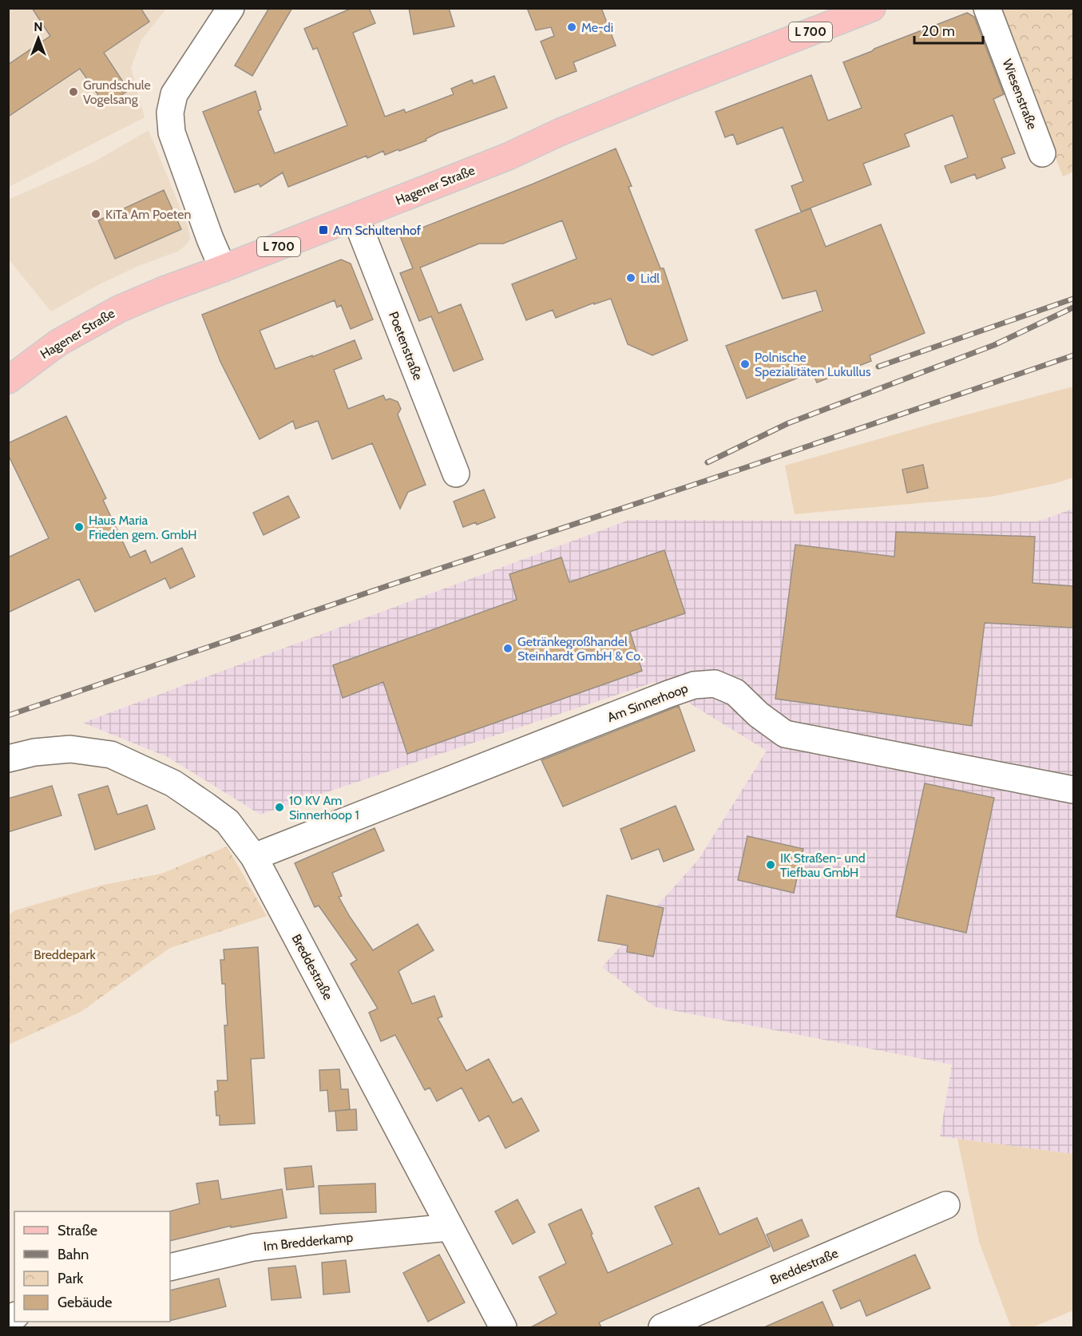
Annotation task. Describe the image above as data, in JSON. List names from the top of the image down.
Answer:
{
  "streets": {
    "main road": ["L 700", "Hagener Straße"],
    "street": [
      "Wiesenstraße",
      "Poetenstraße",
      "Am Sinnerhoop",
      "Breddestraße",
      "Im Bredderkamp"
    ]
  },
  "crossings": [
    ["Hagener Straße", "Poetenstraße"],
    ["Am Sinnerhoop", "Breddestraße"],
    ["Breddestraße", "Im Bredderkamp"]
  ],
  "parks": ["Breddepark"],
  "places": {
    "other": [
      "Me-di",
      "Grundschule Vogelsang",
      "KiTa Am Poeten",
      "Lidl",
      "Polnische Spezialitäten Lukullus",
      "Haus Maria Frieden gem. GmbH",
      "Getränkegroßhandel Steinhardt GmbH & Co.",
      "10 KV Am Sinnerhoop 1",
      "IK Straßen- und Tiefbau GmbH"
    ],
    "transit": ["Am Schultenhof"]
  },
  "legend": [
    "Straße",
    "Bahn",
    "Park",
    "Gebäude"
  ],
  "scale_bar": "20 m",
  "north": "top"
}
